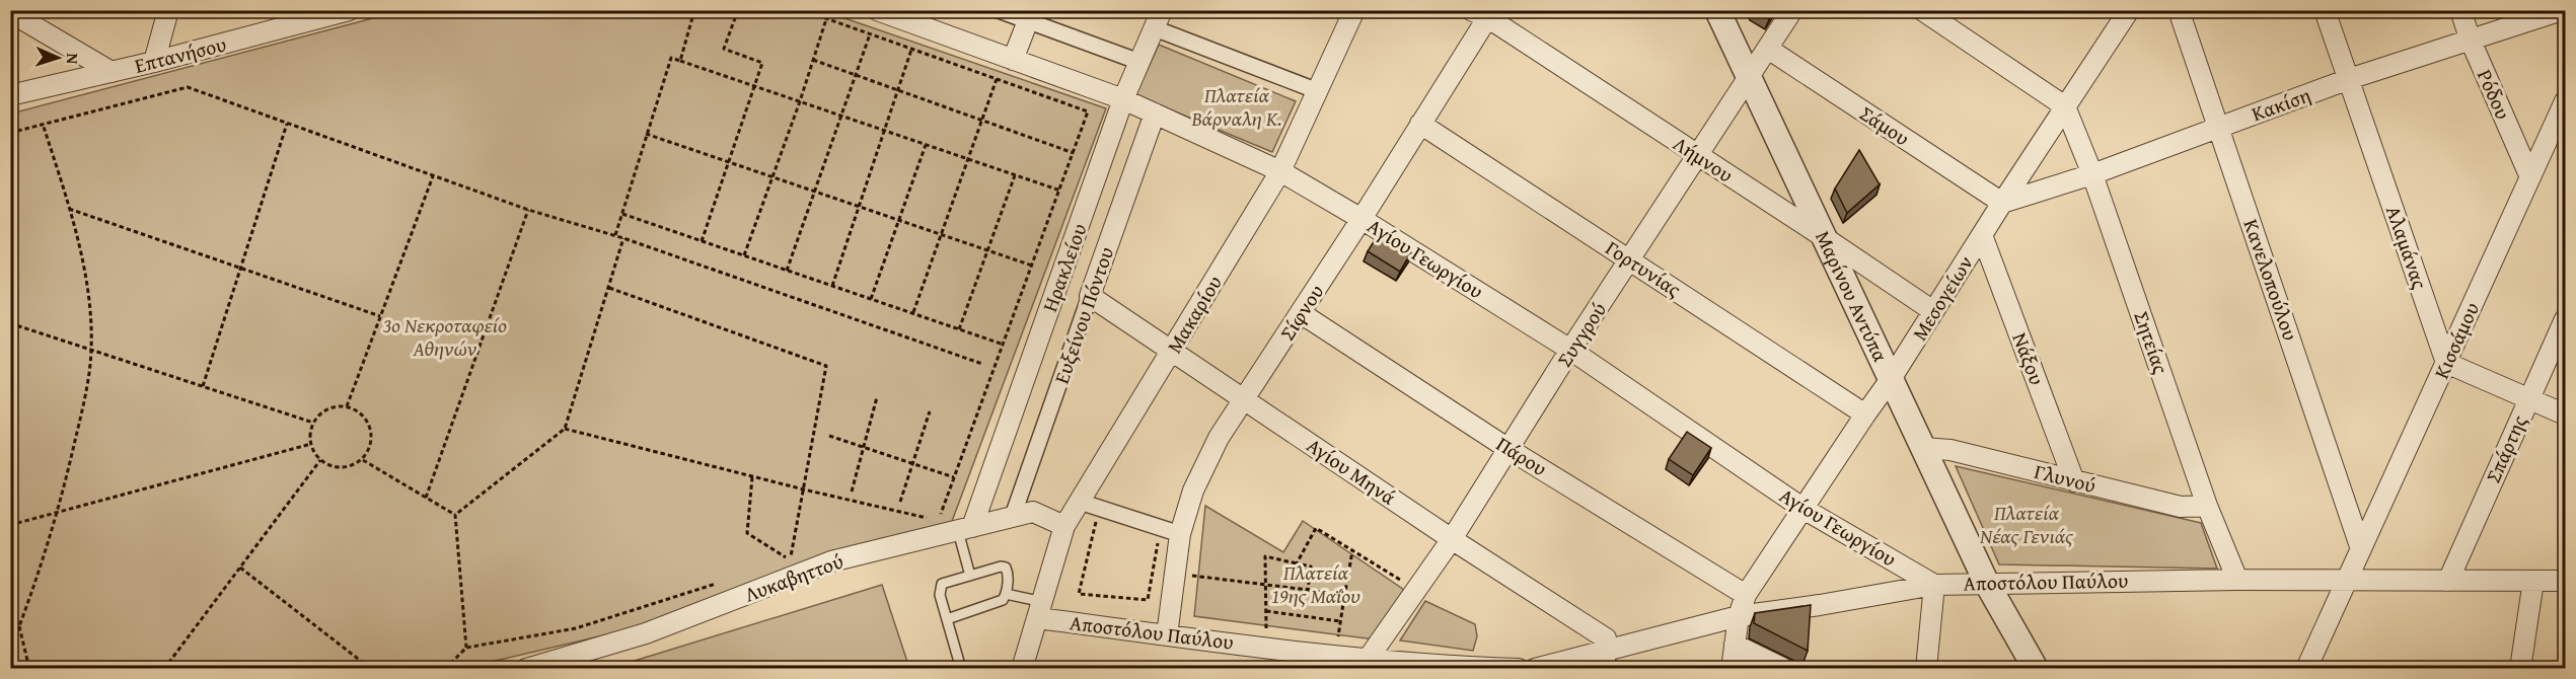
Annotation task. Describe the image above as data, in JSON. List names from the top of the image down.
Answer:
{
  "streets": {
    "street": [
      "Επτανήσου",
      "Ρόδου",
      "Κακίση",
      "Σάμου",
      "Λήμνου",
      "Αλαμάνας",
      "Αγίου Γεωργίου",
      "Ηρακλείου",
      "Γορτυνίας",
      "Κανελοπούλου",
      "Μαρίνου Αντύπα",
      "Μεσογείων",
      "Σίφνου",
      "Μακαρίου",
      "Ευξείνου Πόντου",
      "Συγγρού",
      "Κισσάμου",
      "Σητείας",
      "Νάξου",
      "Σπάρτης",
      "Πάρου",
      "Αγίου Μηνά",
      "Γλυνού",
      "Λυκαβηττού",
      "Αποστόλου Παύλου"
    ]
  },
  "crossings": [
    ["Ρόδου", "Κακίση"],
    ["Ρόδου", "Κισσάμου"],
    ["Κακίση", "Σάμου"],
    ["Κακίση", "Αλαμάνας"],
    ["Κακίση", "Κανελοπούλου"],
    ["Κακίση", "Μεσογείων"],
    ["Κακίση", "Σητείας"],
    ["Σάμου", "Μεσογείων"],
    ["Σάμου", "Συγγρού"],
    ["Λήμνου", "Μαρίνου Αντύπα"],
    ["Λήμνου", "Μεσογείων"],
    ["Λήμνου", "Σίφνου"],
    ["Λήμνου", "Συγγρού"],
    ["Αλαμάνας", "Κισσάμου"],
    ["Αγίου Γεωργίου", "Ηρακλείου"],
    ["Αγίου Γεωργίου", "Μεσογείων"],
    ["Αγίου Γεωργίου", "Σίφνου"],
    ["Αγίου Γεωργίου", "Μακαρίου"],
    ["Αγίου Γεωργίου", "Ευξείνου Πόντου"],
    ["Αγίου Γεωργίου", "Συγγρού"],
    ["Αγίου Γεωργίου", "Αποστόλου Παύλου"],
    ["Ηρακλείου", "Λυκαβηττού"],
    ["Γορτυνίας", "Μεσογείων"],
    ["Γορτυνίας", "Σίφνου"],
    ["Γορτυνίας", "Συγγρού"],
    ["Κανελοπούλου", "Κισσάμου"],
    ["Μαρίνου Αντύπα", "Μεσογείων"],
    ["Μαρίνου Αντύπα", "Συγγρού"],
    ["Μαρίνου Αντύπα", "Γλυνού"],
    ["Μαρίνου Αντύπα", "Αποστόλου Παύλου"],
    ["Μεσογείων", "Σητείας"],
    ["Μεσογείων", "Νάξου"],
    ["Μεσογείων", "Πάρου"],
    ["Μεσογείων", "Αποστόλου Παύλου"],
    ["Σίφνου", "Πάρου"],
    ["Σίφνου", "Αγίου Μηνά"],
    ["Σίφνου", "Αποστόλου Παύλου"],
    ["Μακαρίου", "Αγίου Μηνά"],
    ["Μακαρίου", "Λυκαβηττού"],
    ["Μακαρίου", "Αποστόλου Παύλου"],
    ["Ευξείνου Πόντου", "Αγίου Μηνά"],
    ["Ευξείνου Πόντου", "Λυκαβηττού"],
    ["Συγγρού", "Πάρου"],
    ["Συγγρού", "Αγίου Μηνά"],
    ["Συγγρού", "Αποστόλου Παύλου"],
    ["Κισσάμου", "Αποστόλου Παύλου"],
    ["Σητείας", "Γλυνού"],
    ["Σητείας", "Αποστόλου Παύλου"],
    ["Νάξου", "Γλυνού"],
    ["Σπάρτης", "Αποστόλου Παύλου"],
    ["Αγίου Μηνά", "Αποστόλου Παύλου"]
  ],
  "parks": [
    "Πλατεία Βάρναλη Κ.",
    "3ο Νεκροταφείο Αθηνών",
    "Πλατεία Νέας Γενιάς",
    "Πλατεία 19ης Μαΐου"
  ],
  "north": "right"
}
